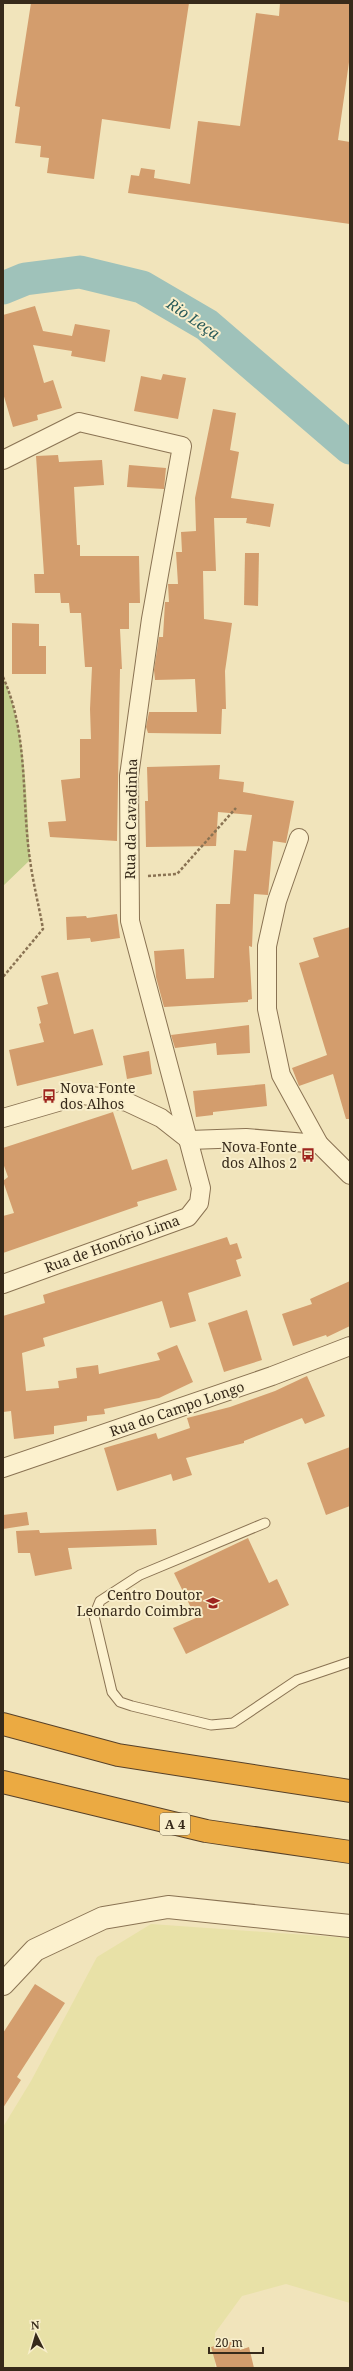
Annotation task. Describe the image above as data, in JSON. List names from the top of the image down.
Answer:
{
  "streets": {
    "highway": ["A 4"],
    "street": ["Rua da Cavadinha", "Rua de Honório Lima", "Rua do Campo Longo"]
  },
  "crossings": [
    ["Rua da Cavadinha", "Rua de Honório Lima"]
  ],
  "water": ["Rio Leça"],
  "places": {
    "bus stop": ["Nova Fonte dos Alhos", "Nova Fonte dos Alhos 2"],
    "school or university": ["Centro Doutor Leonardo Coimbra"]
  },
  "scale_bar": "20 m",
  "north": "top"
}
